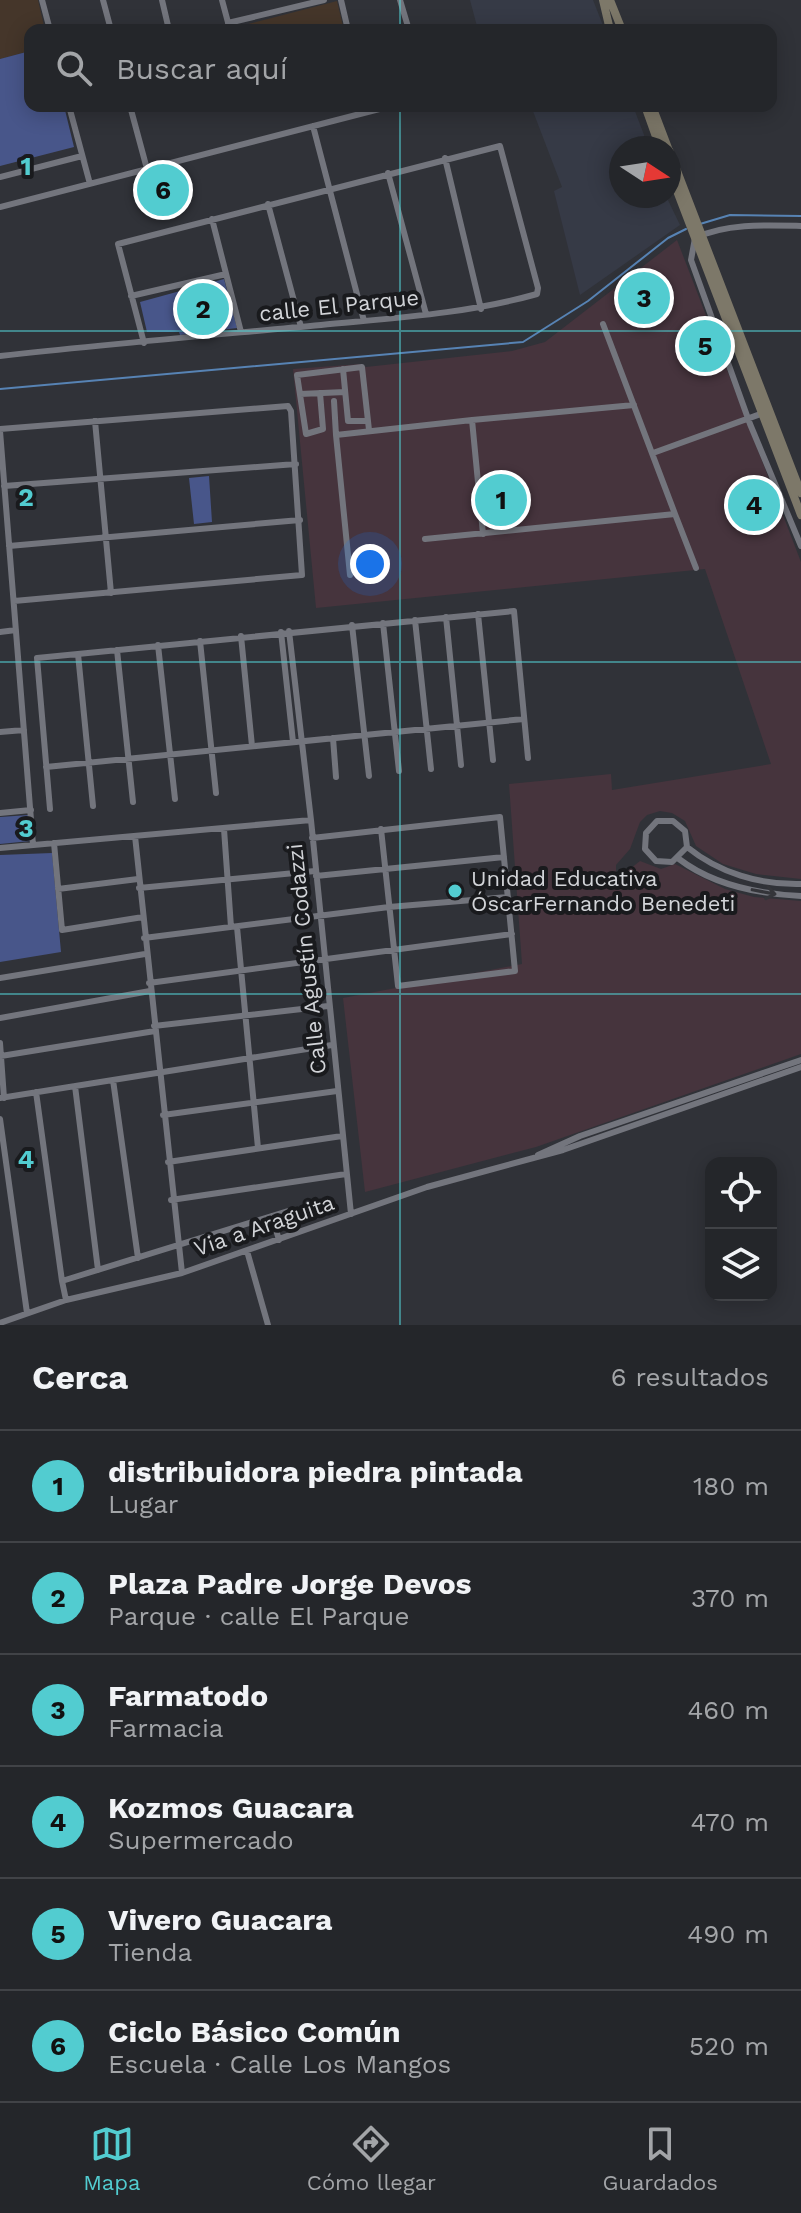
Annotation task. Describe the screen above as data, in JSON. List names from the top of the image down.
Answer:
{
  "streets": {
    "street": ["calle El Parque", "Calle Agustín Codazzi", "Via a Araguita"]
  },
  "crossings": [
    ["Calle Agustín Codazzi", "Via a Araguita"]
  ],
  "places": ["Unidad Educativa ÓscarFernando Benedeti"],
  "north": "right",
  "page": {
    "search": "Buscar aquí",
    "pins": [
      "6",
      "3",
      "2",
      "5",
      "1",
      "4"
    ],
    "heading": ["Cerca", "6 resultados"],
    "list": [
      {
        "mark": "1",
        "name": "distribuidora piedra pintada",
        "note": "Lugar",
        "value": "180 m"
      },
      {
        "mark": "2",
        "name": "Plaza Padre Jorge Devos",
        "note": "Parque · calle El Parque",
        "value": "370 m"
      },
      {
        "mark": "3",
        "name": "Farmatodo",
        "note": "Farmacia",
        "value": "460 m"
      },
      {
        "mark": "4",
        "name": "Kozmos Guacara",
        "note": "Supermercado",
        "value": "470 m"
      },
      {
        "mark": "5",
        "name": "Vivero Guacara",
        "note": "Tienda",
        "value": "490 m"
      },
      {
        "mark": "6",
        "name": "Ciclo Básico Común",
        "note": "Escuela · Calle Los Mangos",
        "value": "520 m"
      }
    ],
    "nav": ["Mapa", "Cómo llegar", "Guardados"]
  },
  "grid": {
    "rows": [
      "1",
      "2",
      "3",
      "4"
    ]
  }
}
